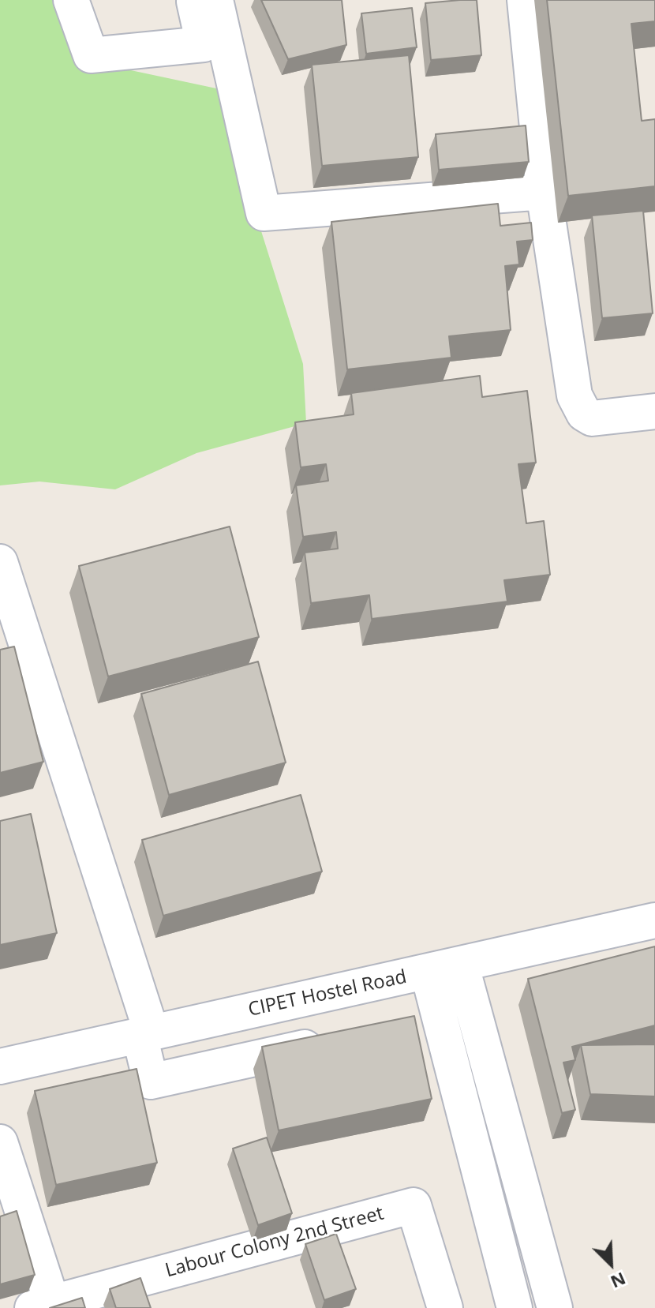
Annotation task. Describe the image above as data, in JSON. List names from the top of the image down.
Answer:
{
  "streets": {
    "street": ["CIPET Hostel Road", "Labour Colony 2nd Street"]
  },
  "north": "bottom right"
}
